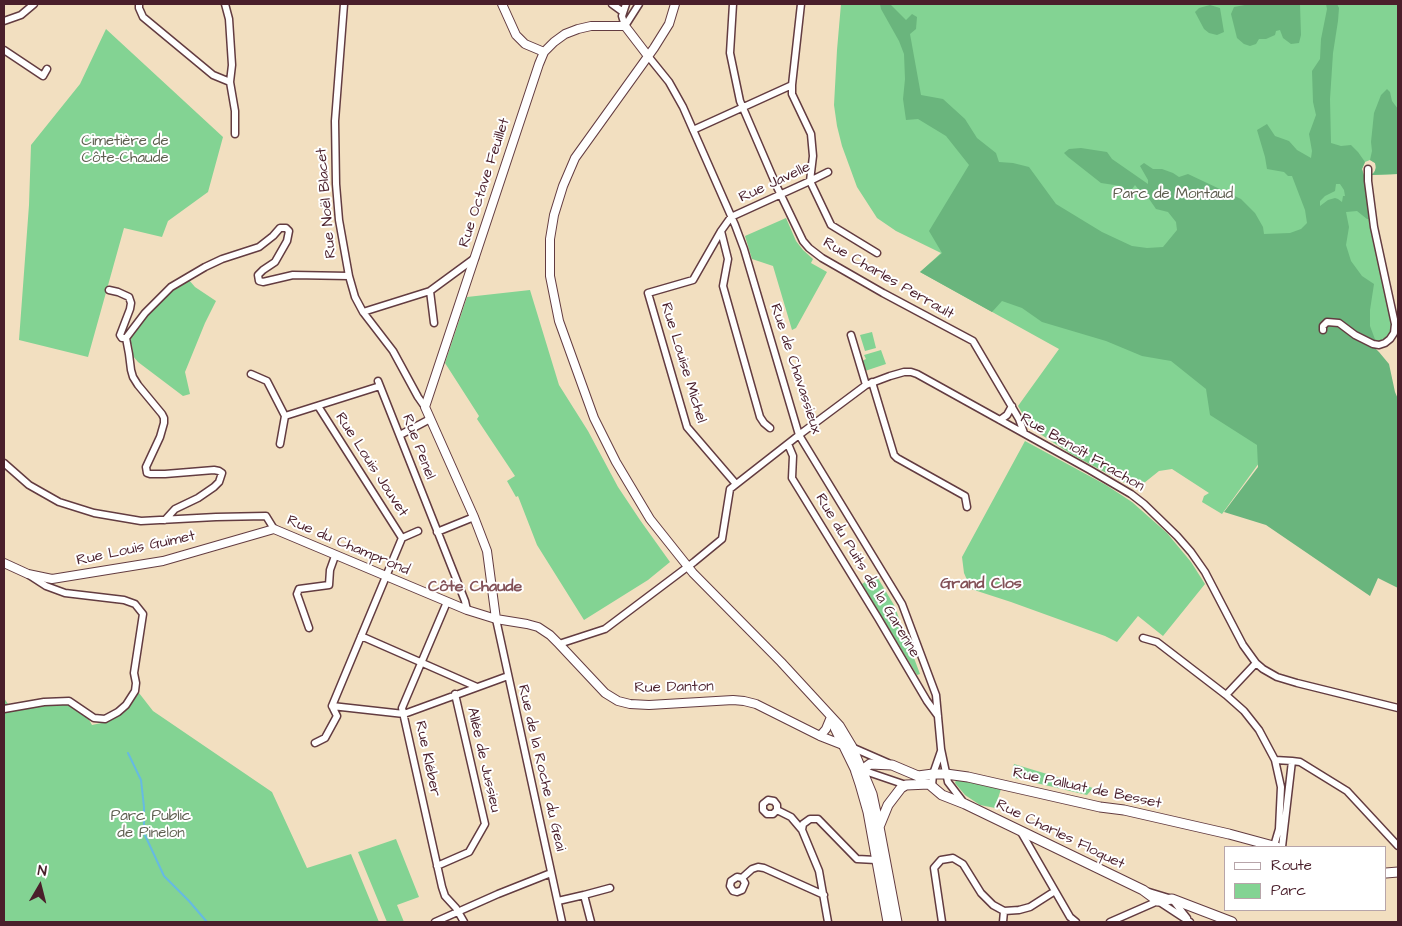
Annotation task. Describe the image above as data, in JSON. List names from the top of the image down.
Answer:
{
  "streets": {
    "main road": ["Rue Palluat de Besset", "Rue Charles Floquet"],
    "street": [
      "Rue Octave Feuillet",
      "Rue Javelle",
      "Rue Noël Blacet",
      "Rue Charles Perrault",
      "Rue Louise Michel",
      "Rue de Chavassieux",
      "Rue Penel",
      "Rue Benoît Frachon",
      "Rue Louis Jouvet",
      "Rue du Champrond",
      "Rue Louis Guimet",
      "Rue du Puits de la Garenne",
      "Rue Danton",
      "Rue Kléber",
      "Allée de Jussieu",
      "Rue de la Roche du Geai"
    ]
  },
  "crossings": [
    ["Rue Octave Feuillet", "Rue Noël Blacet"],
    ["Rue Octave Feuillet", "Rue de Chavassieux"],
    ["Rue Javelle", "Rue Charles Perrault"],
    ["Rue Javelle", "Rue de Chavassieux"],
    ["Rue Noël Blacet", "Rue du Champrond"],
    ["Rue Noël Blacet", "Rue Danton"],
    ["Rue Noël Blacet", "Rue de la Roche du Geai"],
    ["Rue Charles Perrault", "Rue Benoît Frachon"],
    ["Rue Louise Michel", "Rue Benoît Frachon"],
    ["Rue de Chavassieux", "Rue Benoît Frachon"],
    ["Rue de Chavassieux", "Rue du Puits de la Garenne"],
    ["Rue de Chavassieux", "Rue Palluat de Besset"],
    ["Rue de Chavassieux", "Rue Charles Floquet"],
    ["Rue Penel", "Rue Louis Jouvet"],
    ["Rue Penel", "Rue du Champrond"],
    ["Rue Benoît Frachon", "Rue du Puits de la Garenne"],
    ["Rue du Champrond", "Rue Louis Guimet"],
    ["Rue du Champrond", "Rue Danton"],
    ["Rue du Champrond", "Rue Kléber"],
    ["Rue du Champrond", "Rue de la Roche du Geai"],
    ["Rue Danton", "Rue de la Roche du Geai"],
    ["Rue Kléber", "Allée de Jussieu"],
    ["Rue Palluat de Besset", "Rue Charles Floquet"]
  ],
  "districts": ["Grand Clos", "Côte Chaude"],
  "parks": ["Cimetière de Côte-Chaude", "Parc de Montaud", "Parc Public de Pinelon"],
  "legend": ["Route", "Parc"],
  "north": "top"
}
